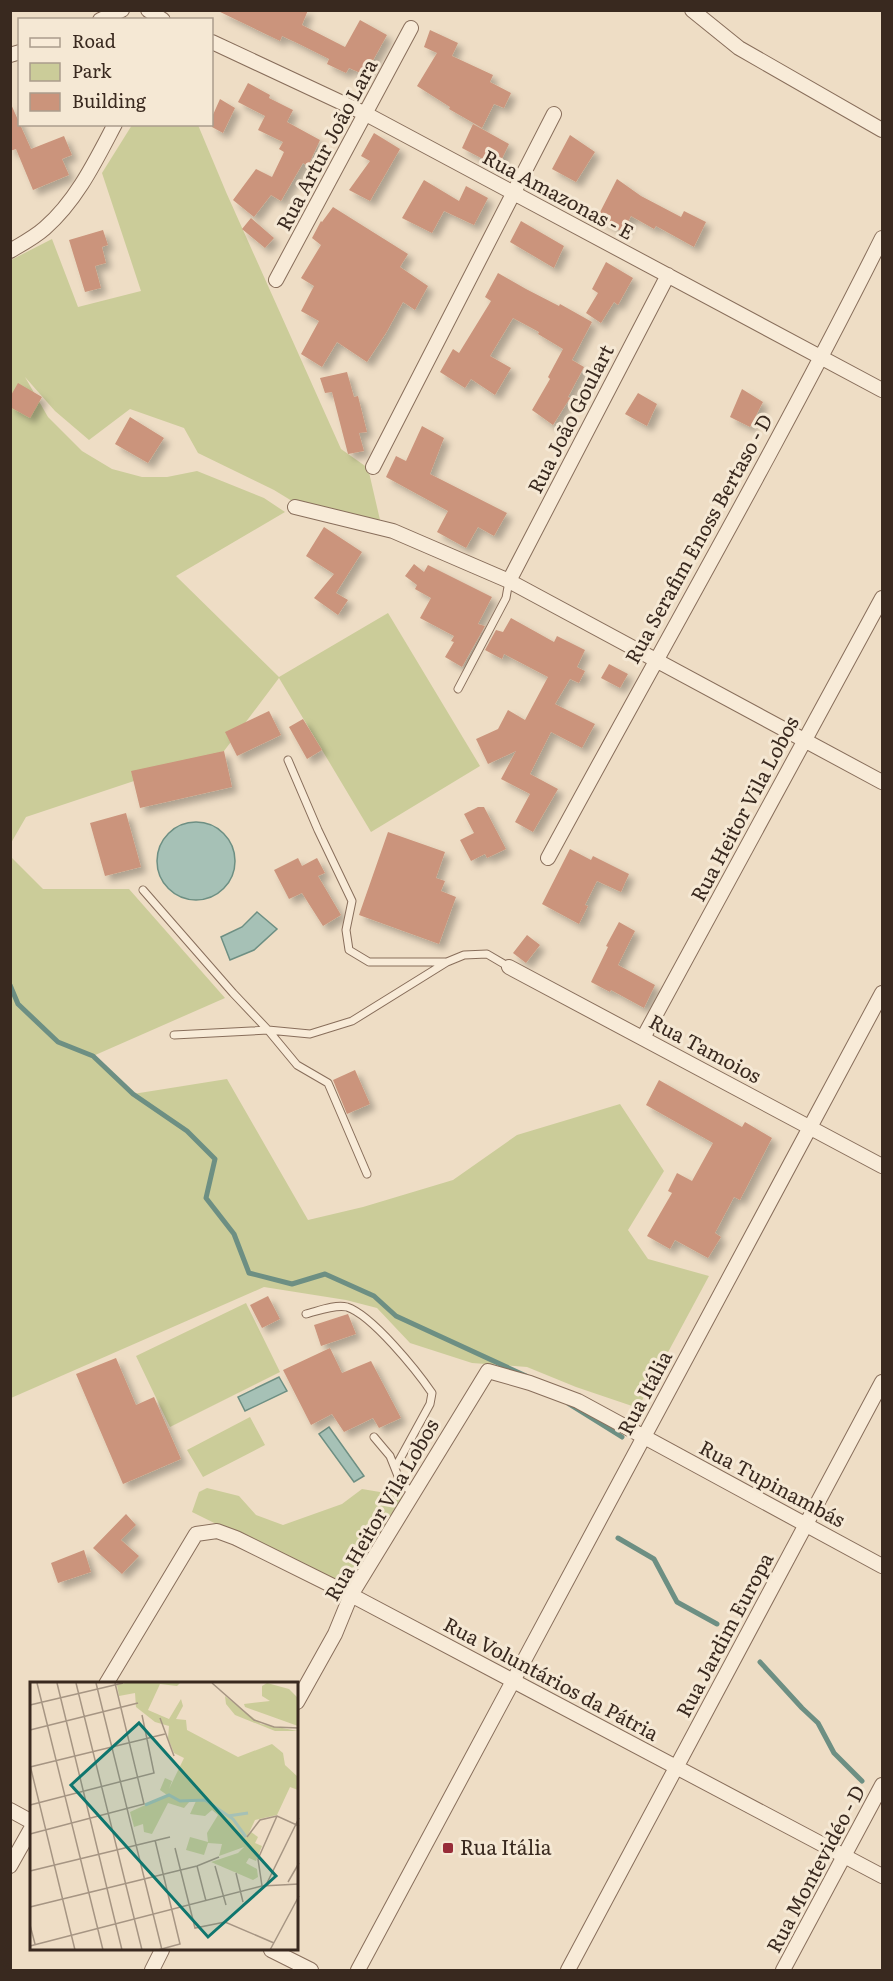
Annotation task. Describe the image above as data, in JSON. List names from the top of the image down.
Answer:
{
  "streets": {
    "street": [
      "Rua Artur João Lara",
      "Rua Amazonas - E",
      "Rua João Goulart",
      "Rua Serafim Enoss Bertaso - D",
      "Rua Heitor Vila Lobos",
      "Rua Tamoios",
      "Rua Itália",
      "Rua Tupinambás",
      "Rua Jardim Europa",
      "Rua Voluntários da Pátria",
      "Rua Montevidéo - D"
    ]
  },
  "crossings": [
    ["Rua Artur João Lara", "Rua Amazonas - E"],
    ["Rua Amazonas - E", "Rua João Goulart"],
    ["Rua Amazonas - E", "Rua Serafim Enoss Bertaso - D"],
    ["Rua Heitor Vila Lobos", "Rua Tamoios"],
    ["Rua Heitor Vila Lobos", "Rua Tupinambás"],
    ["Rua Heitor Vila Lobos", "Rua Voluntários da Pátria"],
    ["Rua Tamoios", "Rua Itália"],
    ["Rua Itália", "Rua Tupinambás"],
    ["Rua Itália", "Rua Voluntários da Pátria"],
    ["Rua Tupinambás", "Rua Jardim Europa"],
    ["Rua Jardim Europa", "Rua Voluntários da Pátria"],
    ["Rua Voluntários da Pátria", "Rua Montevidéo - D"]
  ],
  "places": {
    "transit": ["Rua Itália"]
  },
  "legend": ["Road", "Park", "Building"]
}
